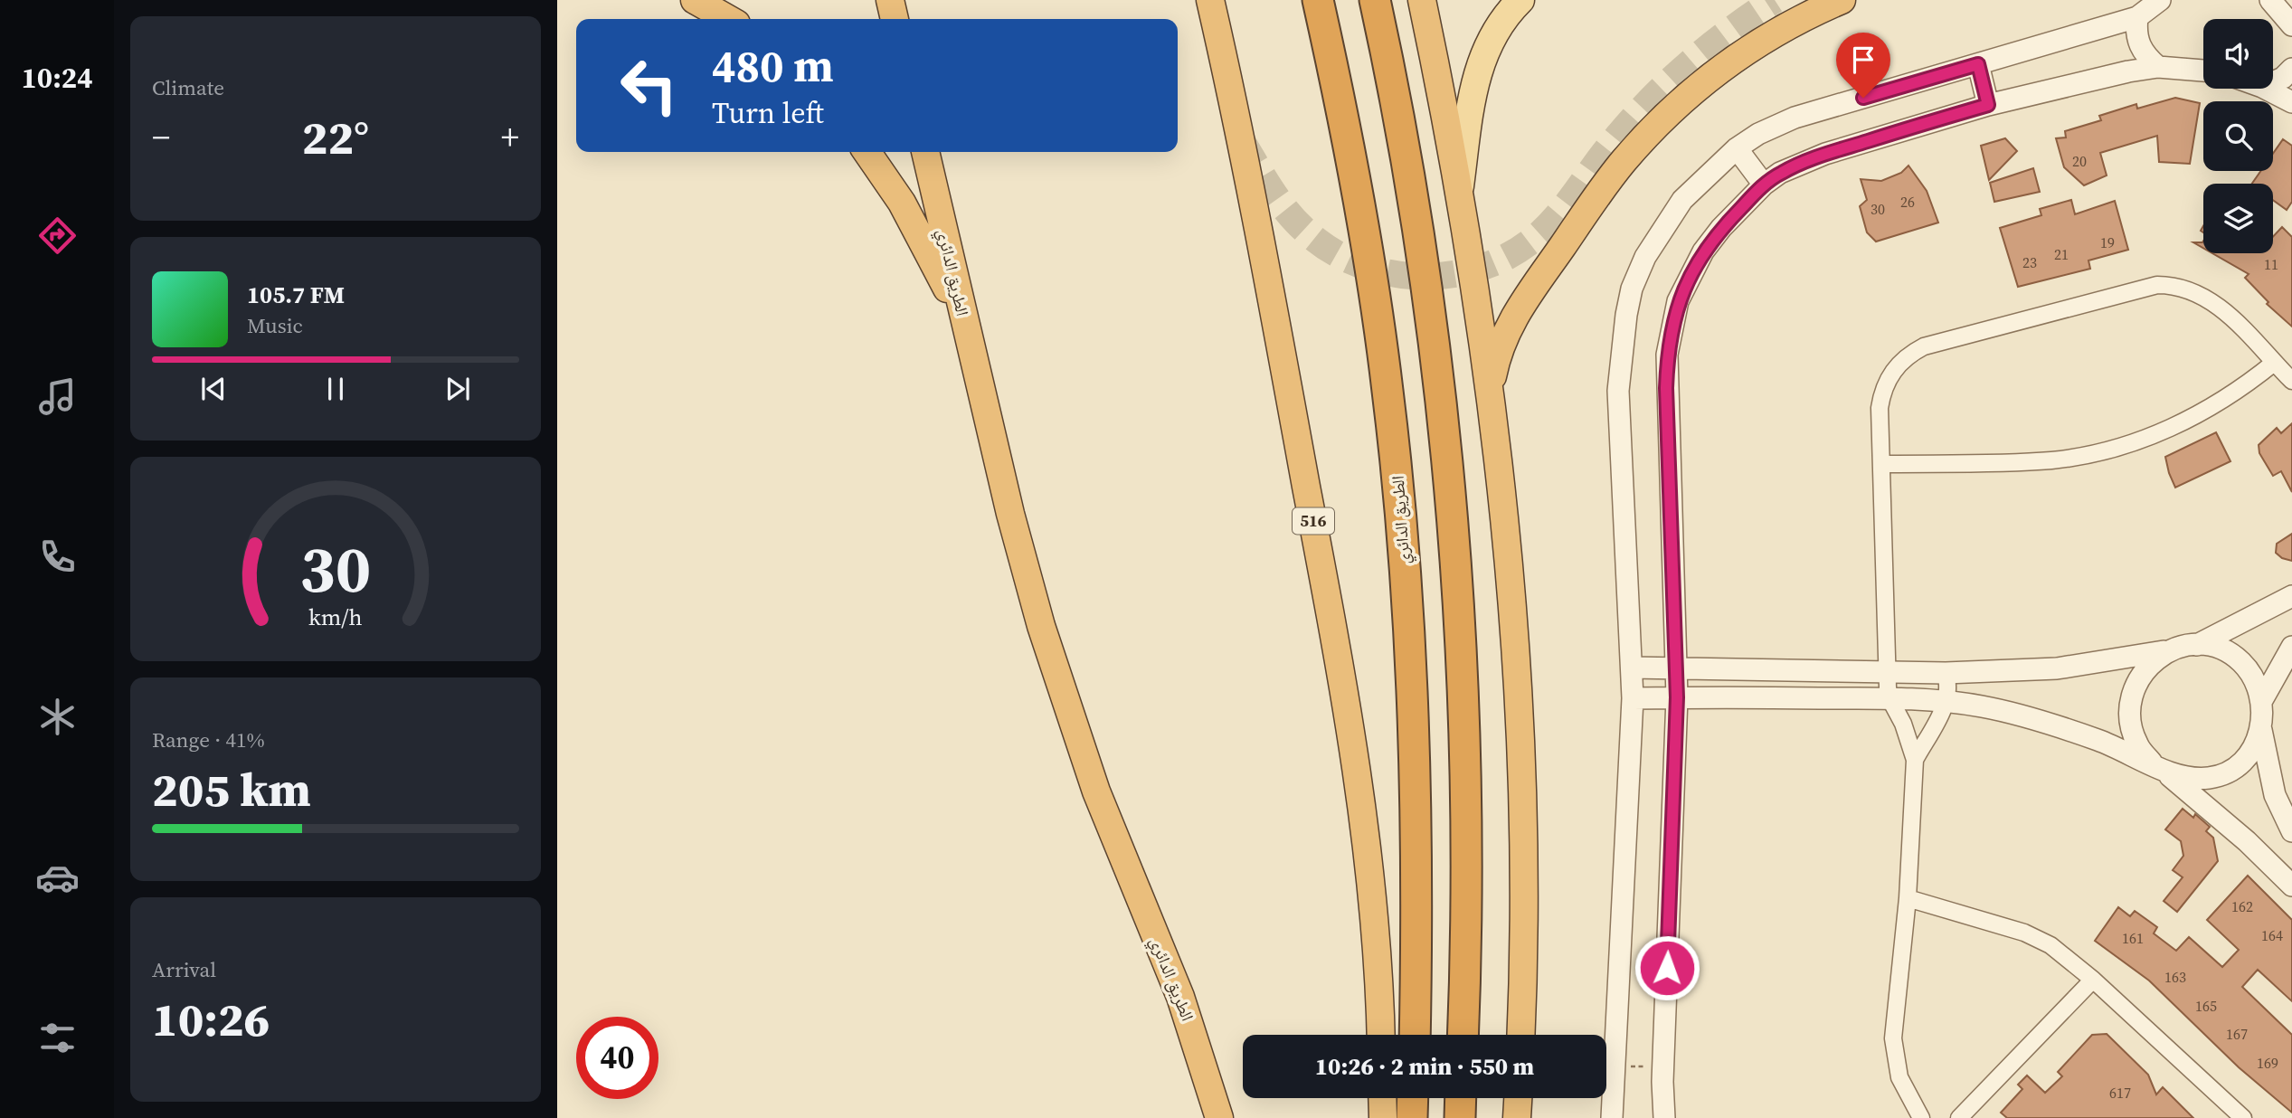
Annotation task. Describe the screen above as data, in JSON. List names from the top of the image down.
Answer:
{
  "streets": {
    "highway": ["الطريق الدائري", "516"]
  },
  "house_numbers": [
    "20",
    "26",
    "30",
    "19",
    "21",
    "23",
    "11",
    "162",
    "164",
    "161",
    "163",
    "165",
    "167",
    "169",
    "617"
  ],
  "page": {
    "tabs": "10:24",
    "tile": [
      "Climate",
      ["Range · 41%", "205 km"],
      ["Arrival", "10:26"]
    ],
    "turn": ["480 m", "Turn left"],
    "heat": ["−", "22°", "+"],
    "song": ["105.7 FM", "Music"],
    "limit": "40",
    "trip": "10:26 · 2 min · 550 m",
    "gauge": ["30", "km/h"]
  }
}
